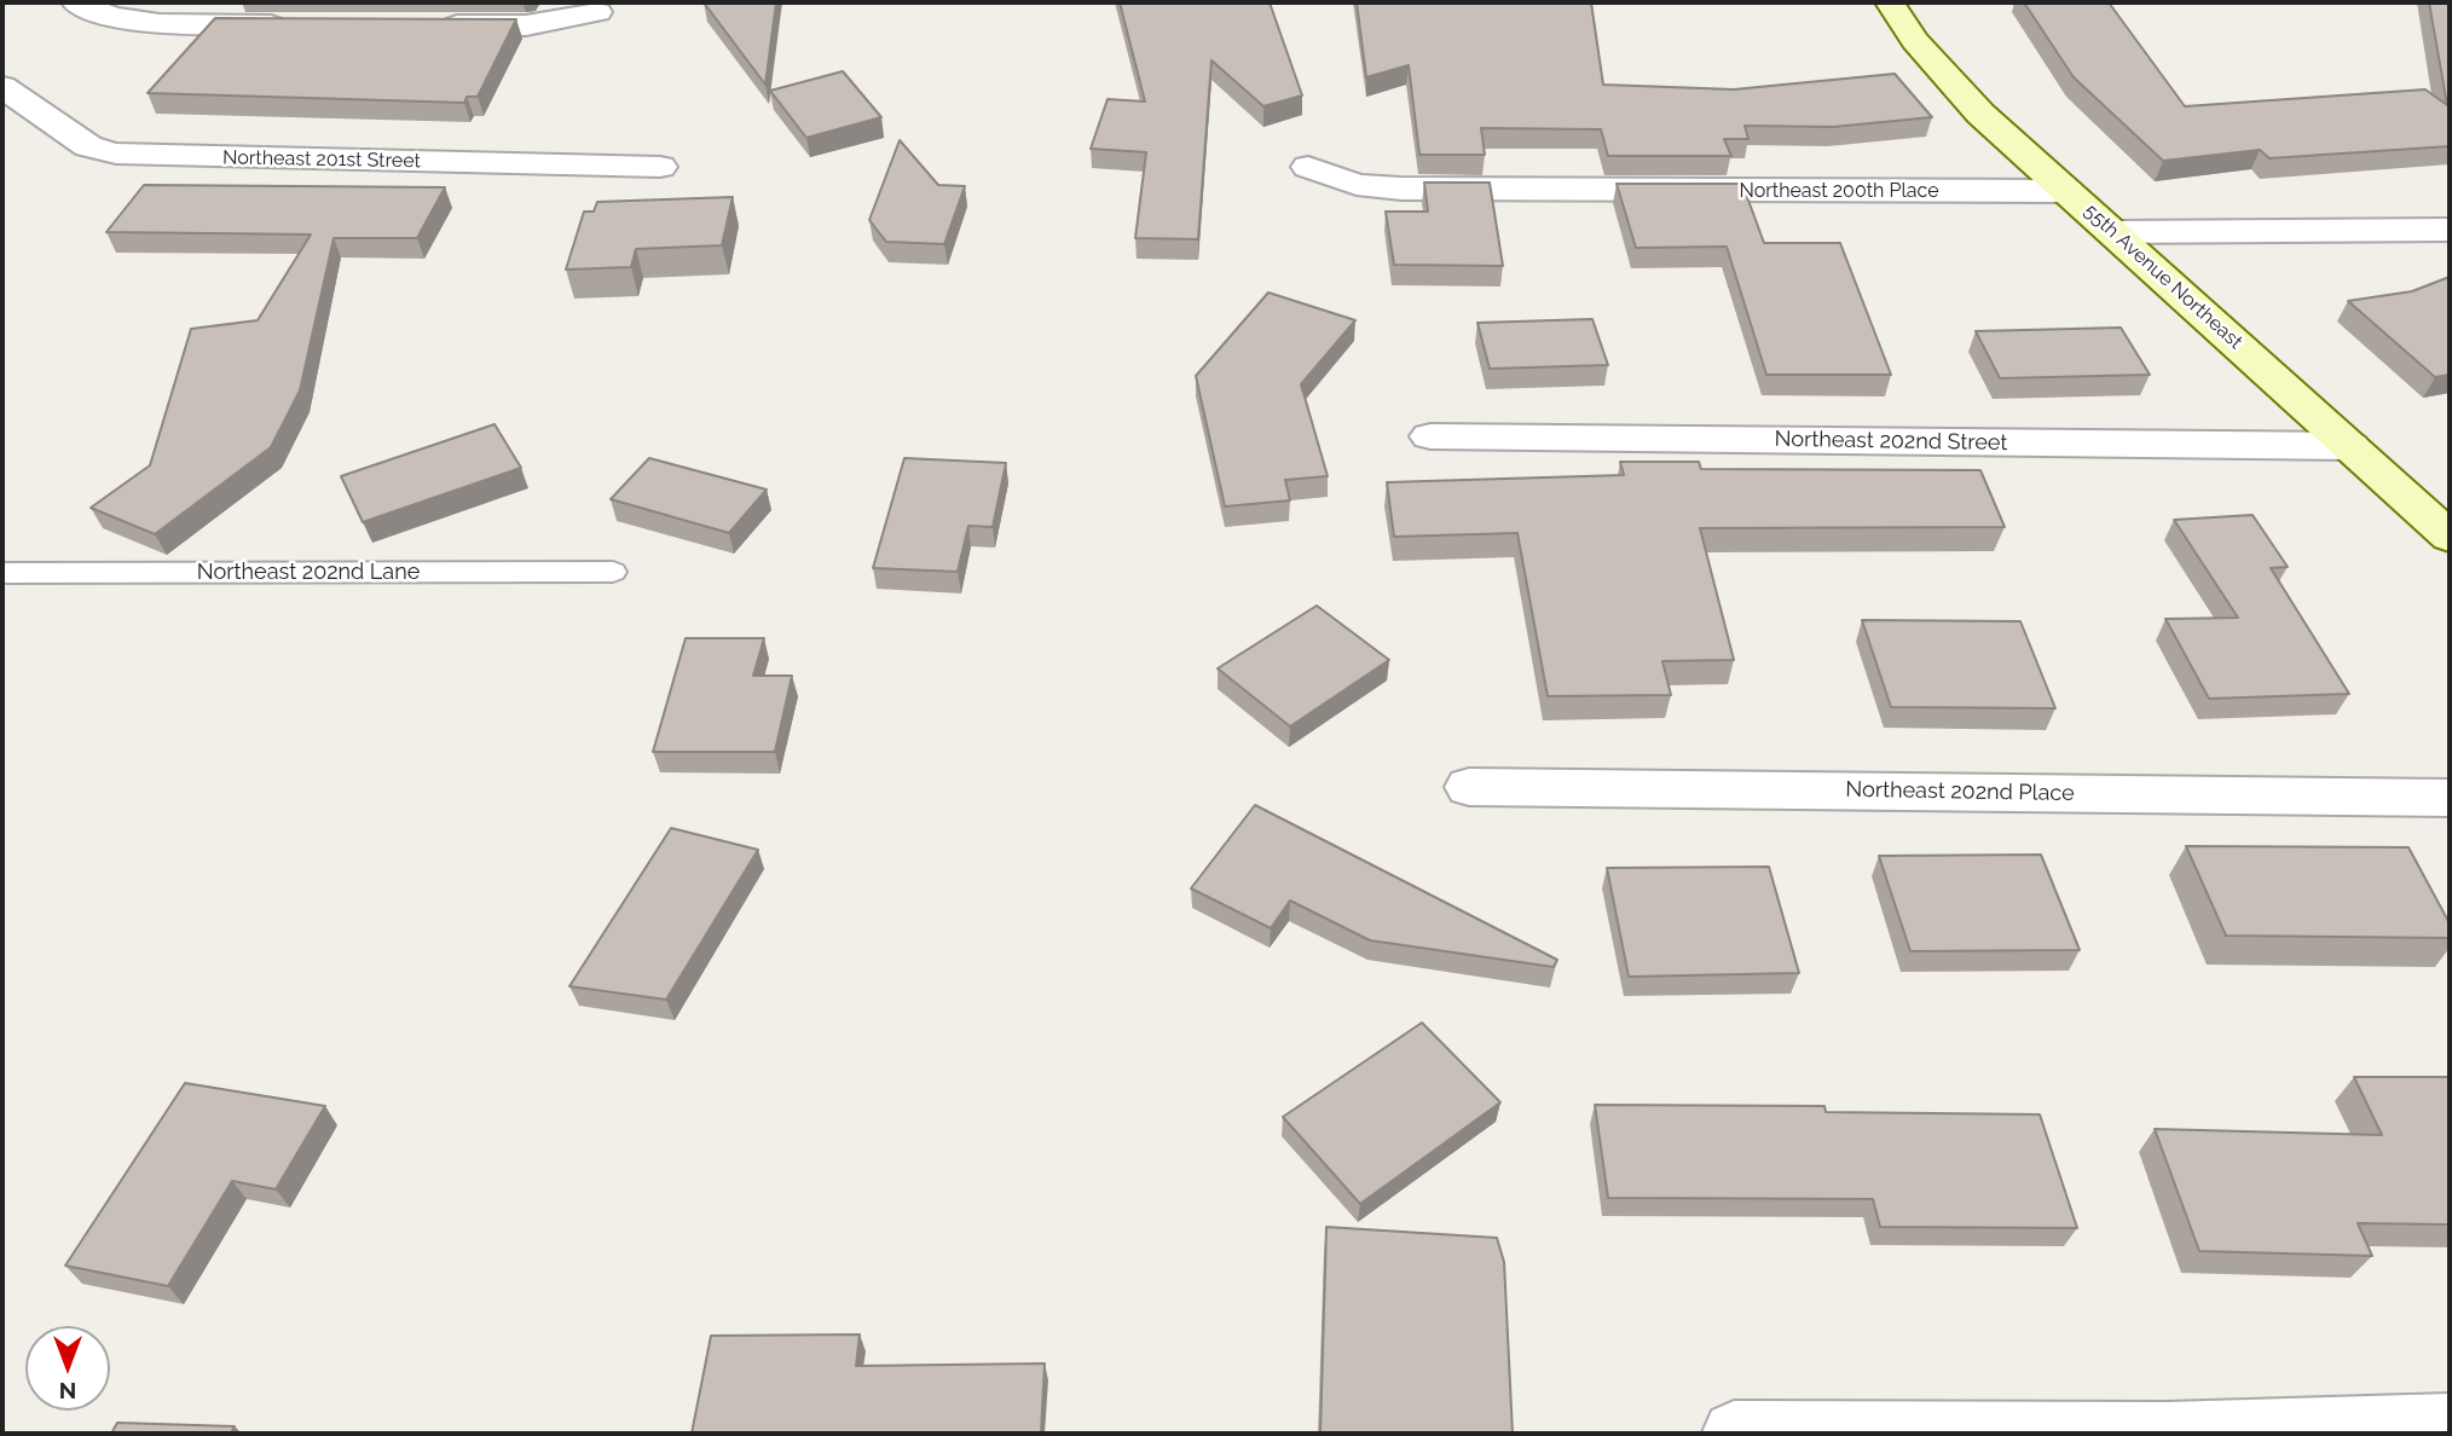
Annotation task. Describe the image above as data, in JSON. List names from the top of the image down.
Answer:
{
  "streets": {
    "main road": ["55th Avenue Northeast"],
    "street": [
      "Northeast 201st Street",
      "Northeast 200th Place",
      "Northeast 202nd Street",
      "Northeast 202nd Place"
    ],
    "lane": ["Northeast 202nd Lane"]
  },
  "crossings": [
    ["Northeast 200th Place", "55th Avenue Northeast"],
    ["55th Avenue Northeast", "Northeast 202nd Street"]
  ],
  "north": "bottom"
}
